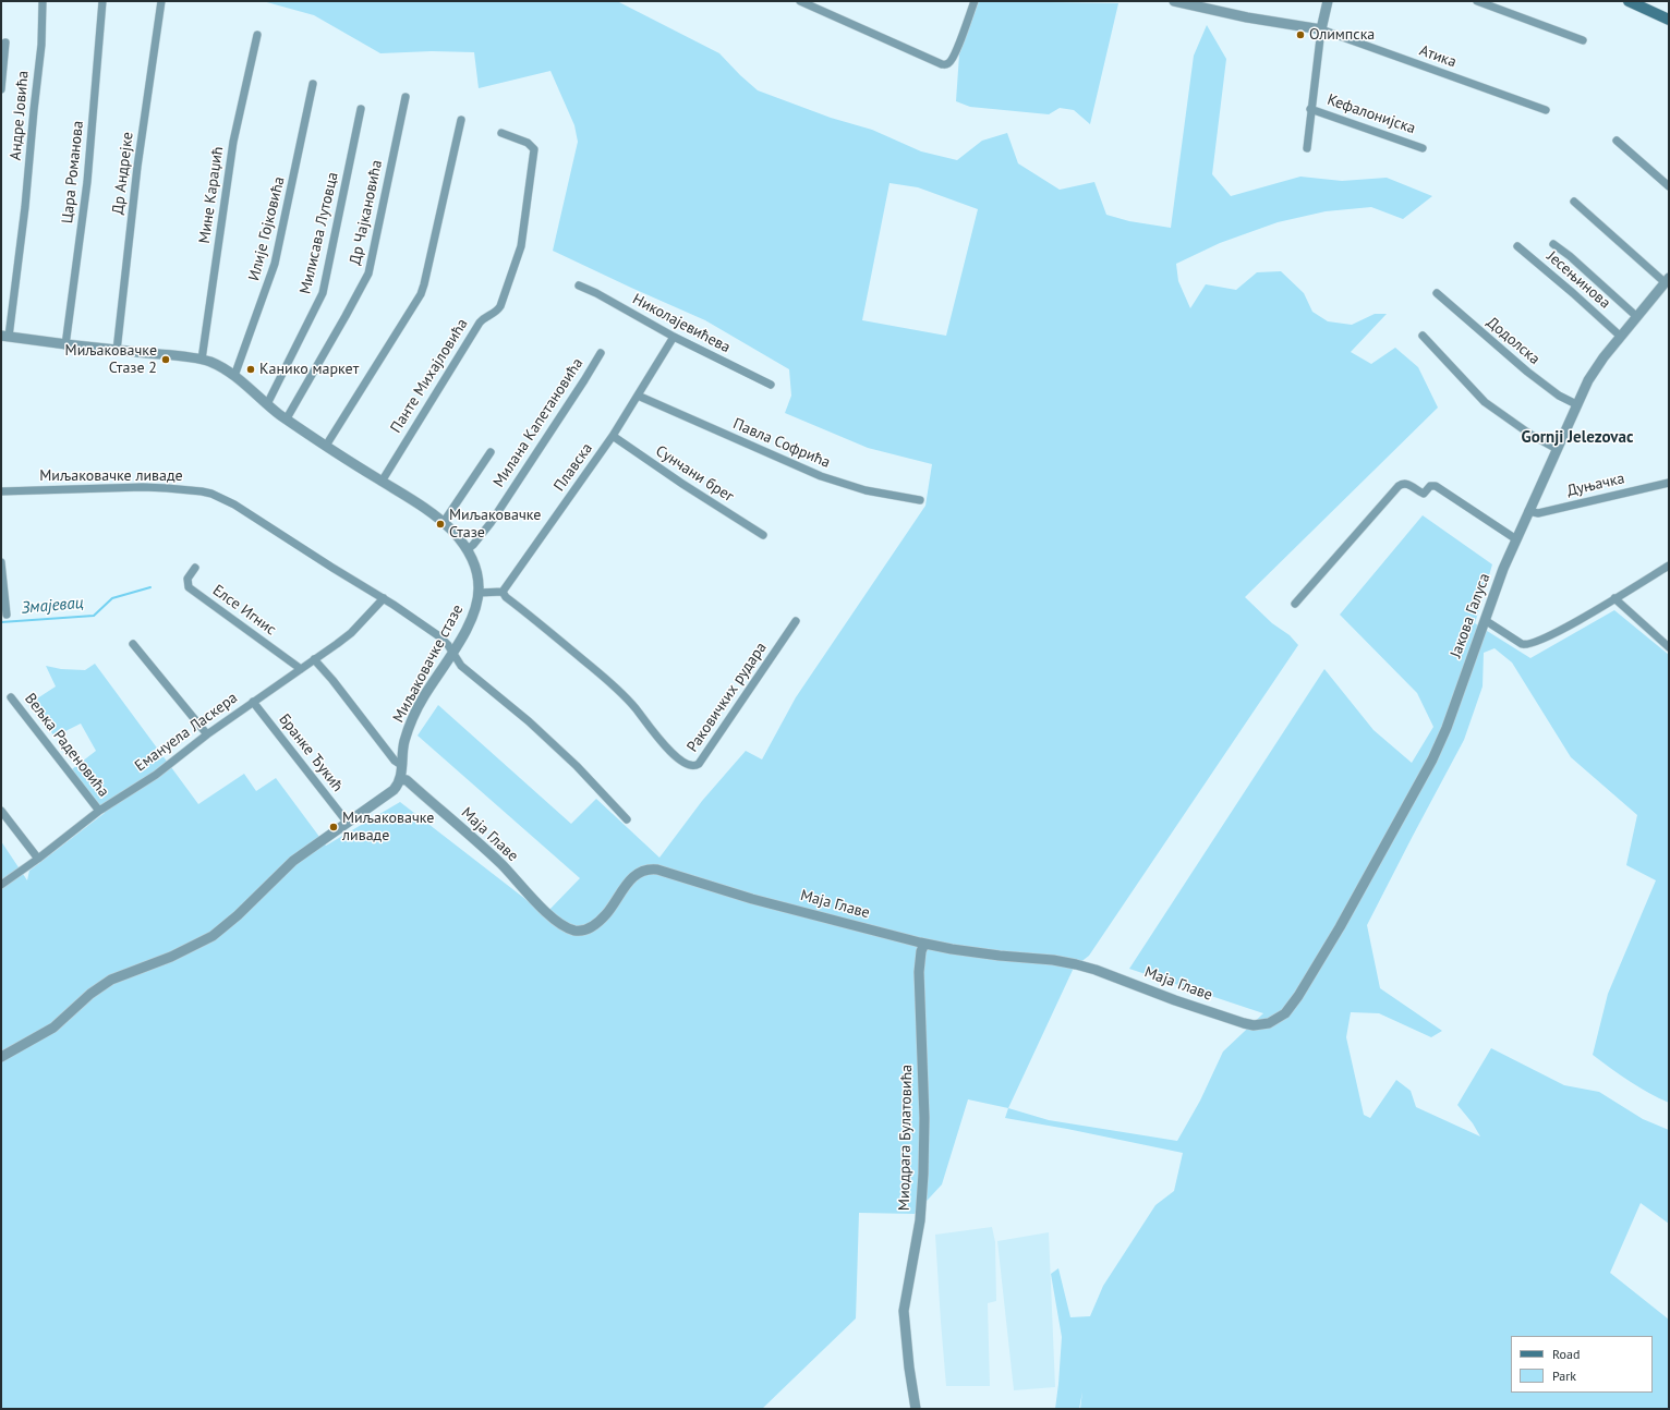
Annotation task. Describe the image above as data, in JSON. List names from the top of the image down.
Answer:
{
  "streets": {
    "street": [
      "Атика",
      "Кефалонијска",
      "Андре Јовића",
      "Цара Романова",
      "Др Андрејке",
      "Мине Караџић",
      "Др Чајкановића",
      "Илије Гојковића",
      "Милисава Лутовца",
      "Јесењинова",
      "Николајевићева",
      "Додолска",
      "Панте Михајловића",
      "Милана Капетановића",
      "Павла Софрића",
      "Плавска",
      "Сунчани брег",
      "Миљаковачке ливаде",
      "Дуњачка",
      "Елсе Игнис",
      "Јакова Галуса",
      "Миљаковачке стазе",
      "Раковичких рудара",
      "Емануела Ласкера",
      "Вељка Раденовића",
      "Бранке Ђукић",
      "Маја Главе",
      "Миодрага Булатовића"
    ]
  },
  "crossings": [
    ["Атика", "Кефалонијска"],
    ["Андре Јовића", "Миљаковачке стазе"],
    ["Цара Романова", "Миљаковачке стазе"],
    ["Др Андрејке", "Миљаковачке стазе"],
    ["Мине Караџић", "Миљаковачке стазе"],
    ["Др Чајкановића", "Миљаковачке стазе"],
    ["Илије Гојковића", "Миљаковачке стазе"],
    ["Милисава Лутовца", "Миљаковачке стазе"],
    ["Јесењинова", "Јакова Галуса"],
    ["Николајевићева", "Плавска"],
    ["Додолска", "Јакова Галуса"],
    ["Панте Михајловића", "Миљаковачке стазе"],
    ["Милана Капетановића", "Миљаковачке стазе"],
    ["Павла Софрића", "Плавска"],
    ["Плавска", "Сунчани брег"],
    ["Плавска", "Раковичких рудара"],
    ["Миљаковачке ливаде", "Миљаковачке стазе"],
    ["Миљаковачке ливаде", "Емануела Ласкера"],
    ["Дуњачка", "Јакова Галуса"],
    ["Елсе Игнис", "Емануела Ласкера"],
    ["Јакова Галуса", "Маја Главе"],
    ["Миљаковачке стазе", "Маја Главе"],
    ["Емануела Ласкера", "Вељка Раденовића"],
    ["Емануела Ласкера", "Бранке Ђукић"],
    ["Маја Главе", "Миодрага Булатовића"]
  ],
  "districts": ["Gornji Jelezovac"],
  "water": ["Змајевац"],
  "places": [
    "Олимпска",
    "Миљаковачке Стазе 2",
    "Канико маркет",
    "Миљаковачке Стазе",
    "Миљаковачке ливаде"
  ],
  "legend": ["Road", "Park"]
}
